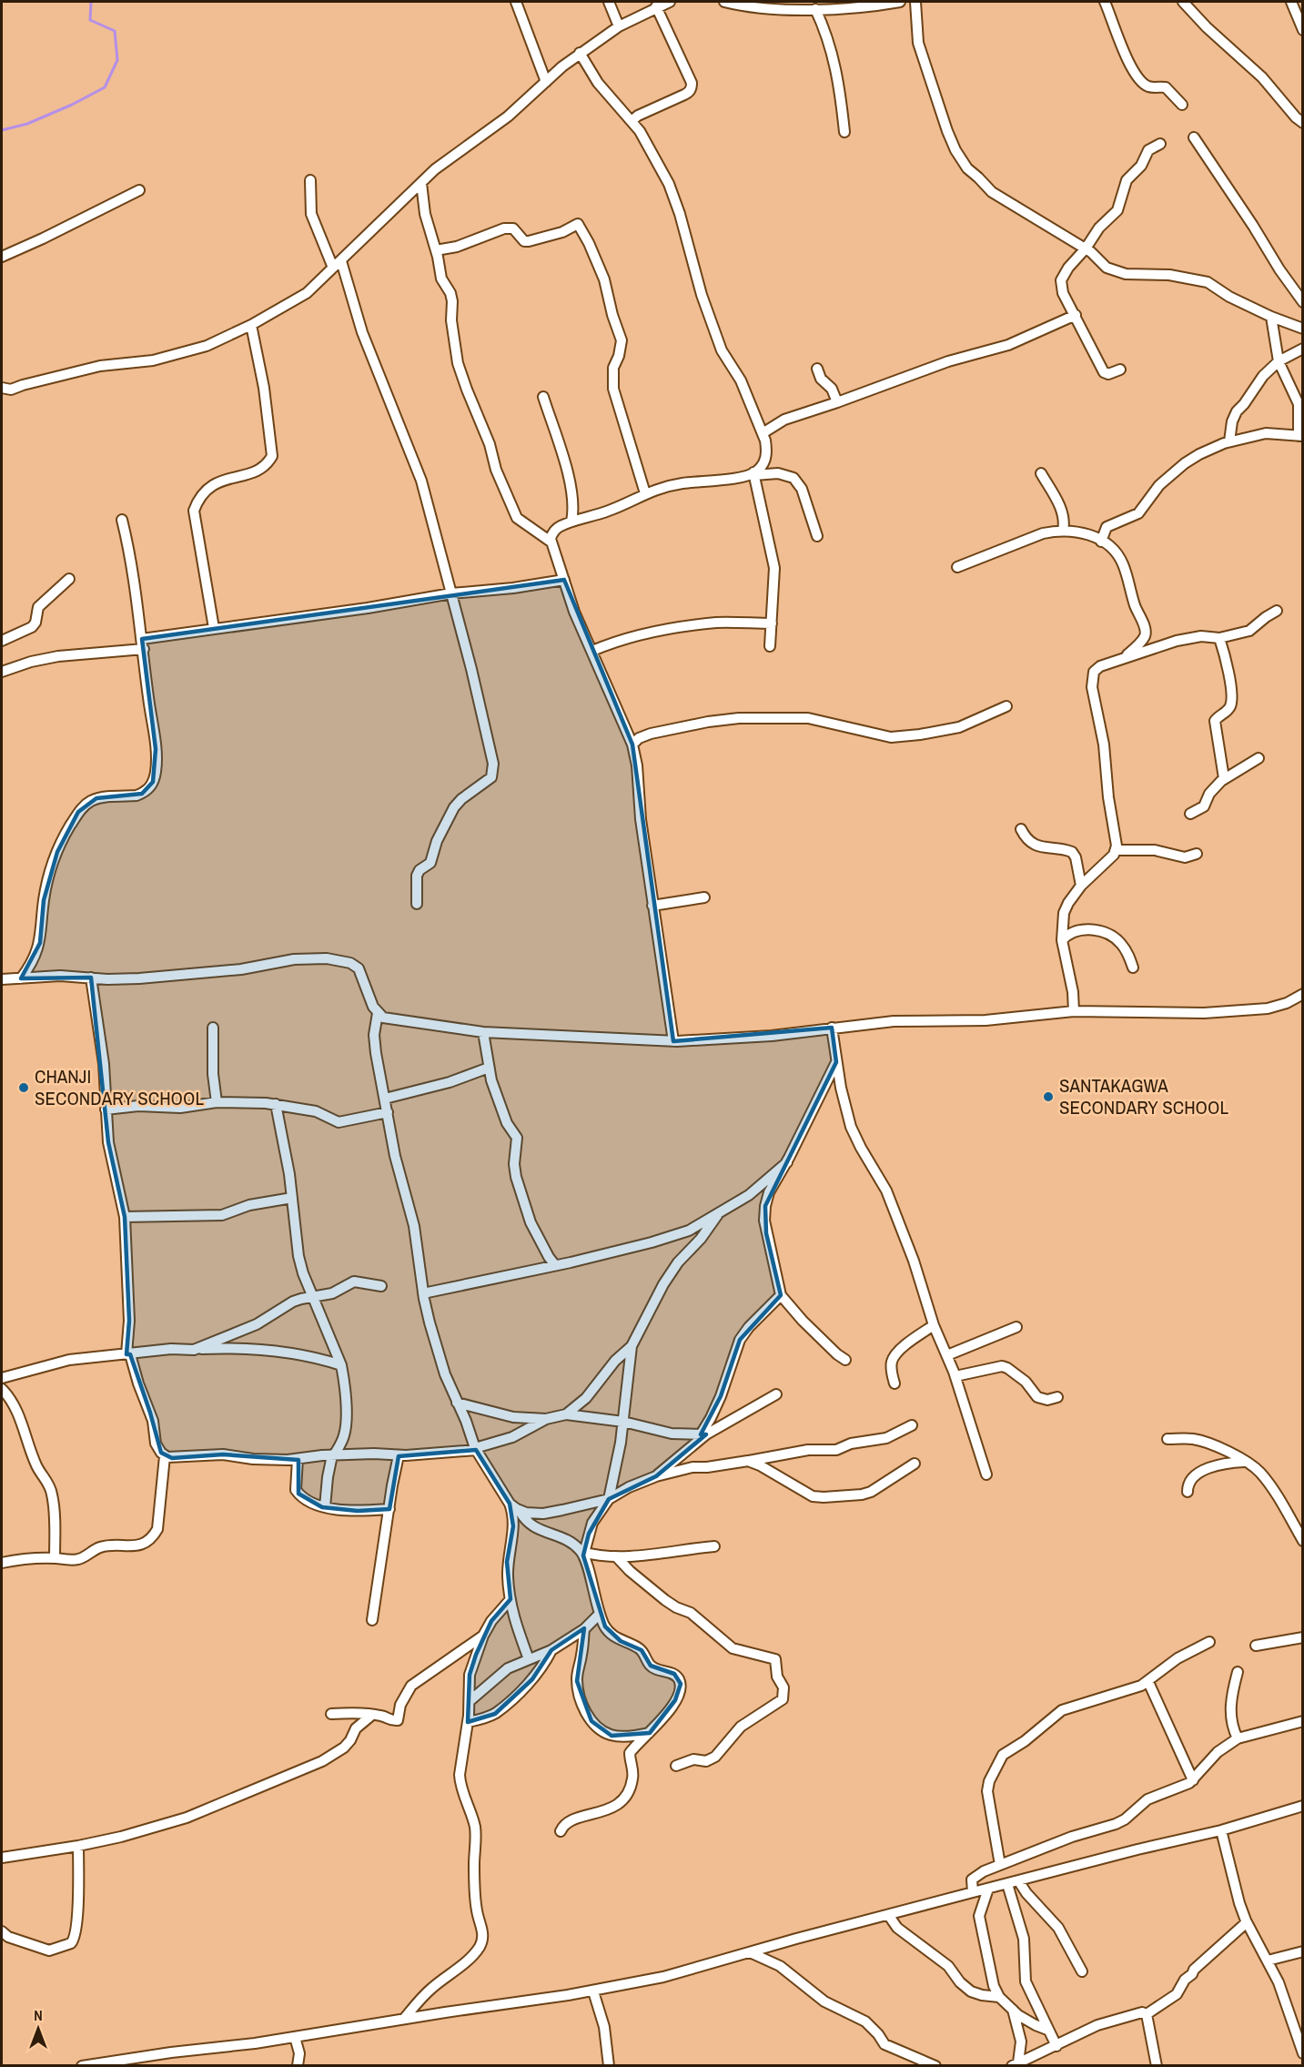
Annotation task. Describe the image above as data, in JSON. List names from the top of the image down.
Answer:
{
  "places": ["CHANJI SECONDARY SCHOOL", "SANTAKAGWA SECONDARY SCHOOL"],
  "north": "top"
}
